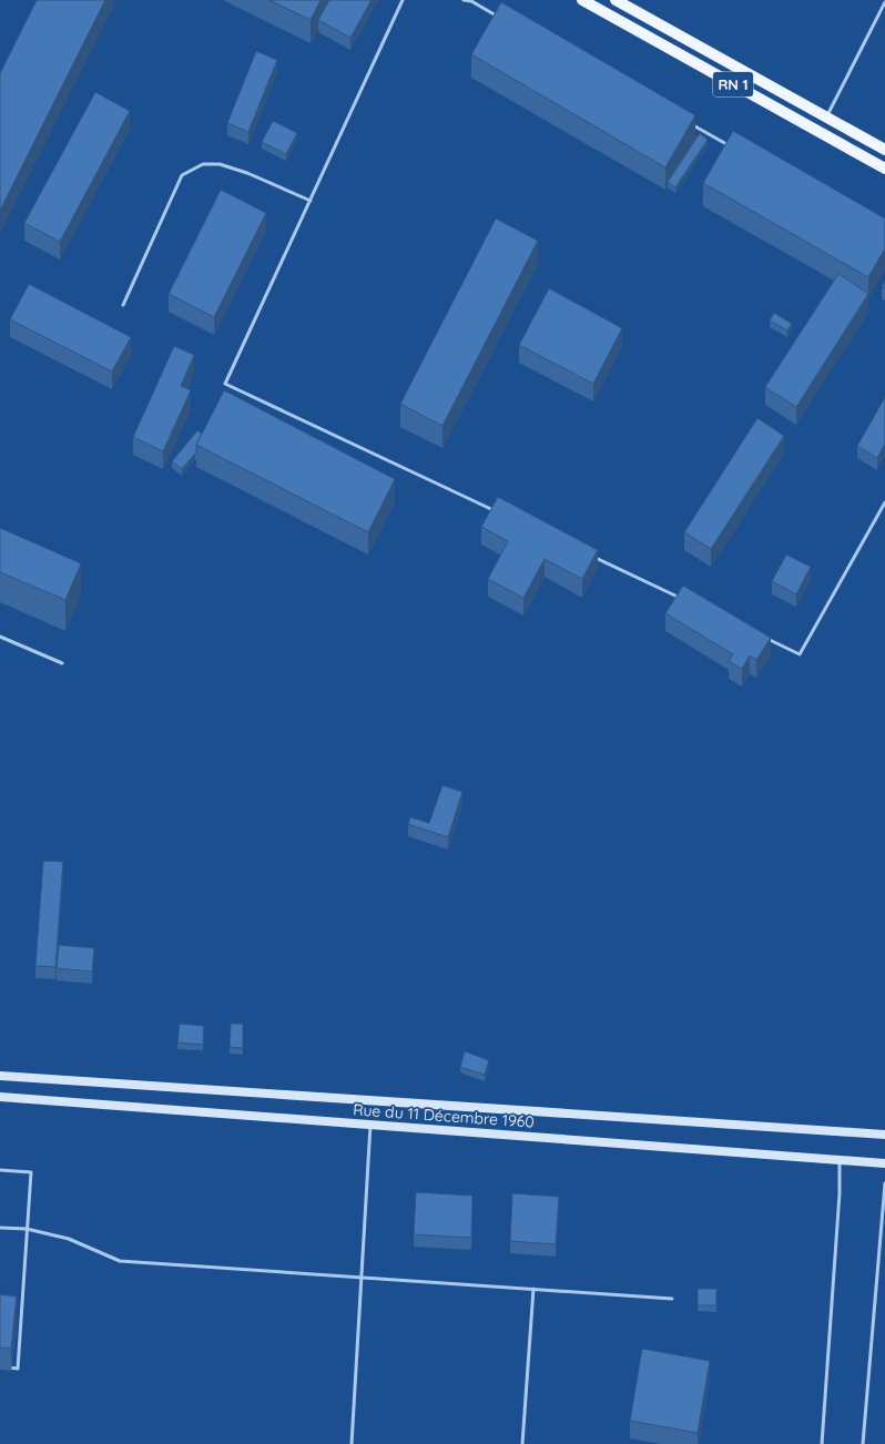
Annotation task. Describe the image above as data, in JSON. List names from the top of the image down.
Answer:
{
  "streets": {
    "main road": ["RN 1", "Rue du 11 Décembre 1960"]
  }
}
